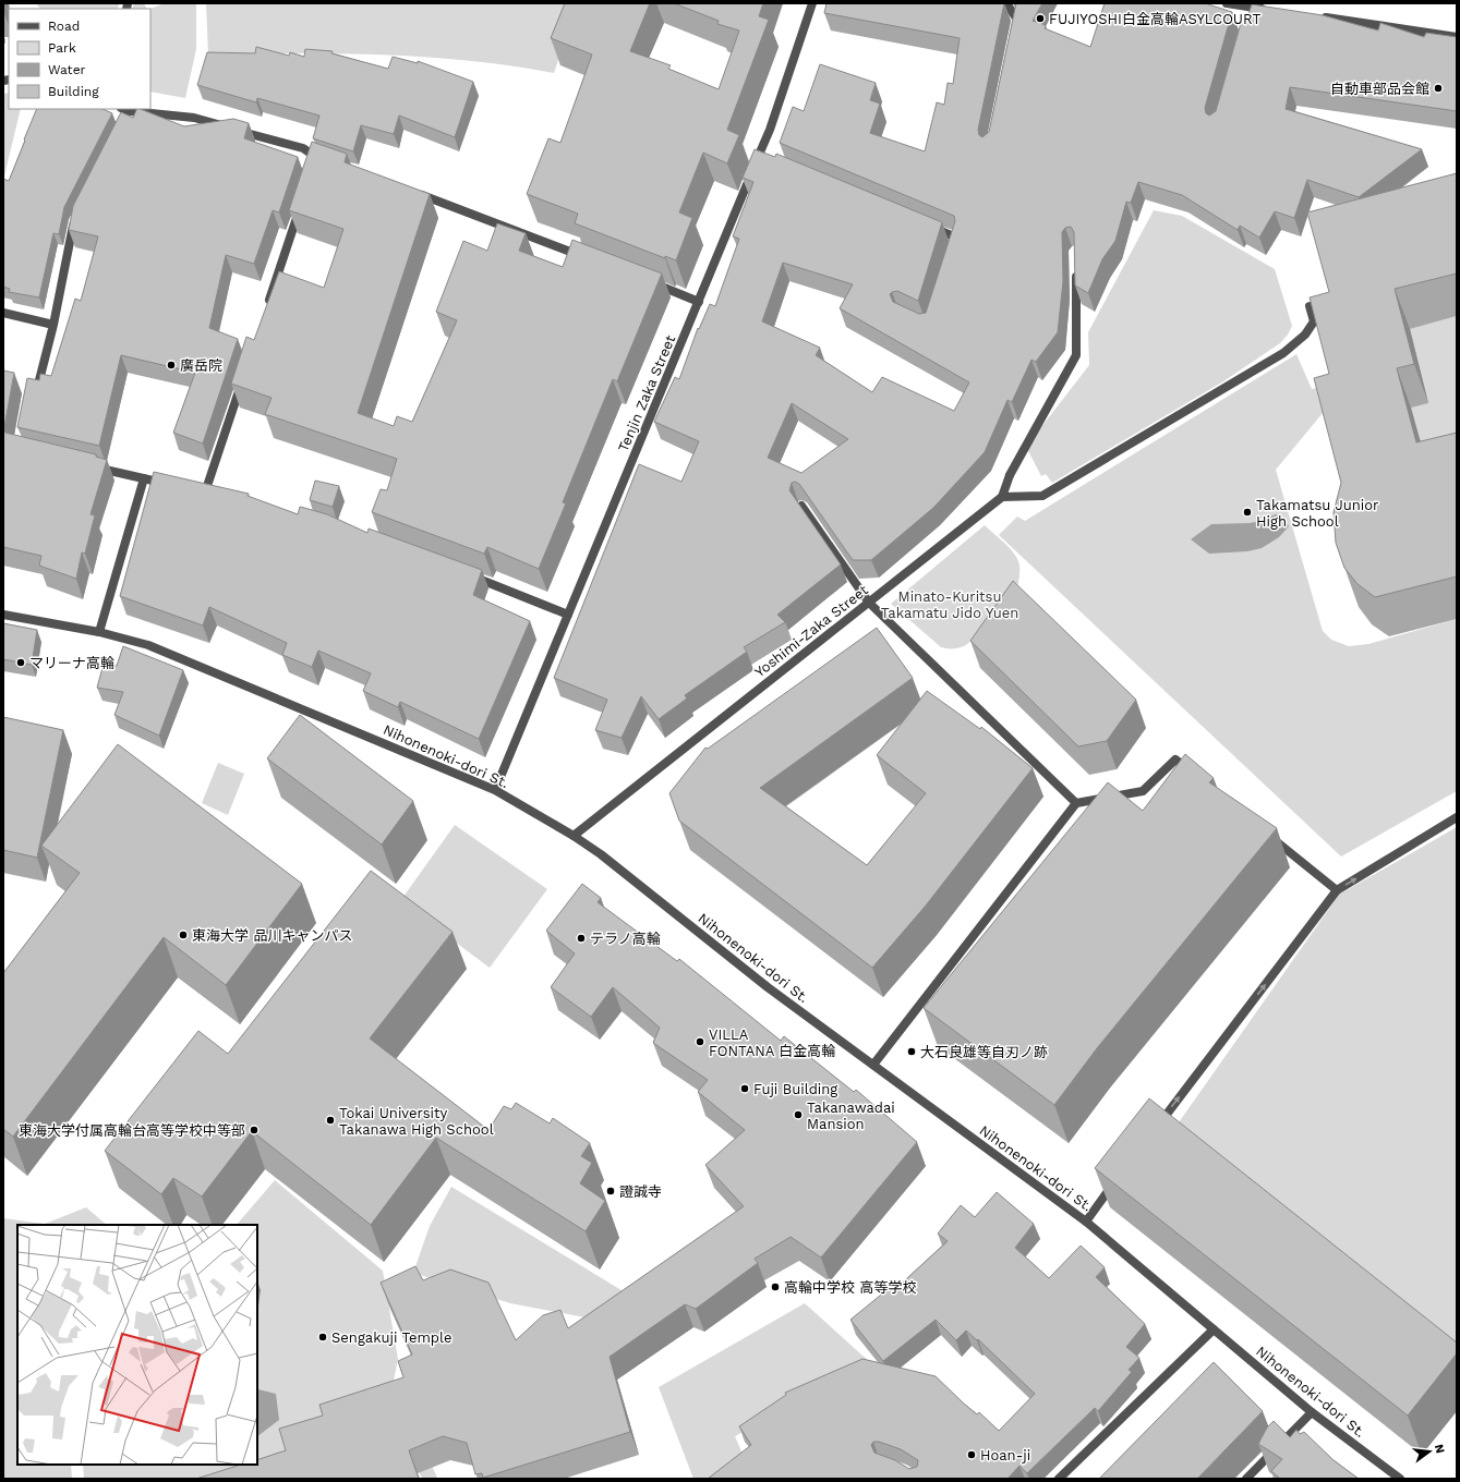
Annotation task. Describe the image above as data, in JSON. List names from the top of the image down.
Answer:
{
  "streets": {
    "street": ["Tenjin Zaka Street", "Yoshimi-Zaka Street", "Nihonenoki-dori St."]
  },
  "crossings": [
    ["Tenjin Zaka Street", "Nihonenoki-dori St."],
    ["Yoshimi-Zaka Street", "Nihonenoki-dori St."]
  ],
  "parks": ["Minato-Kuritsu Takamatu Jido Yuen"],
  "places": [
    "FUJIYOSHI白金高輪ASYLCOURT",
    "自動車部品会館",
    "廣岳院",
    "Takamatsu Junior High School",
    "マリーナ高輪",
    "東海大学 品川キャンパス",
    "テラノ高輪",
    "VILLA FONTANA 白金高輪",
    "大石良雄等自刃ノ跡",
    "Fuji Building",
    "Takanawadai Mansion",
    "Tokai University Takanawa High School",
    "東海大学付属高輪台高等学校中等部",
    "證誠寺",
    "高輪中学校 高等学校",
    "Sengakuji Temple",
    "Hoan-ji"
  ],
  "legend": [
    "Road",
    "Park",
    "Water",
    "Building"
  ],
  "north": "right"
}
